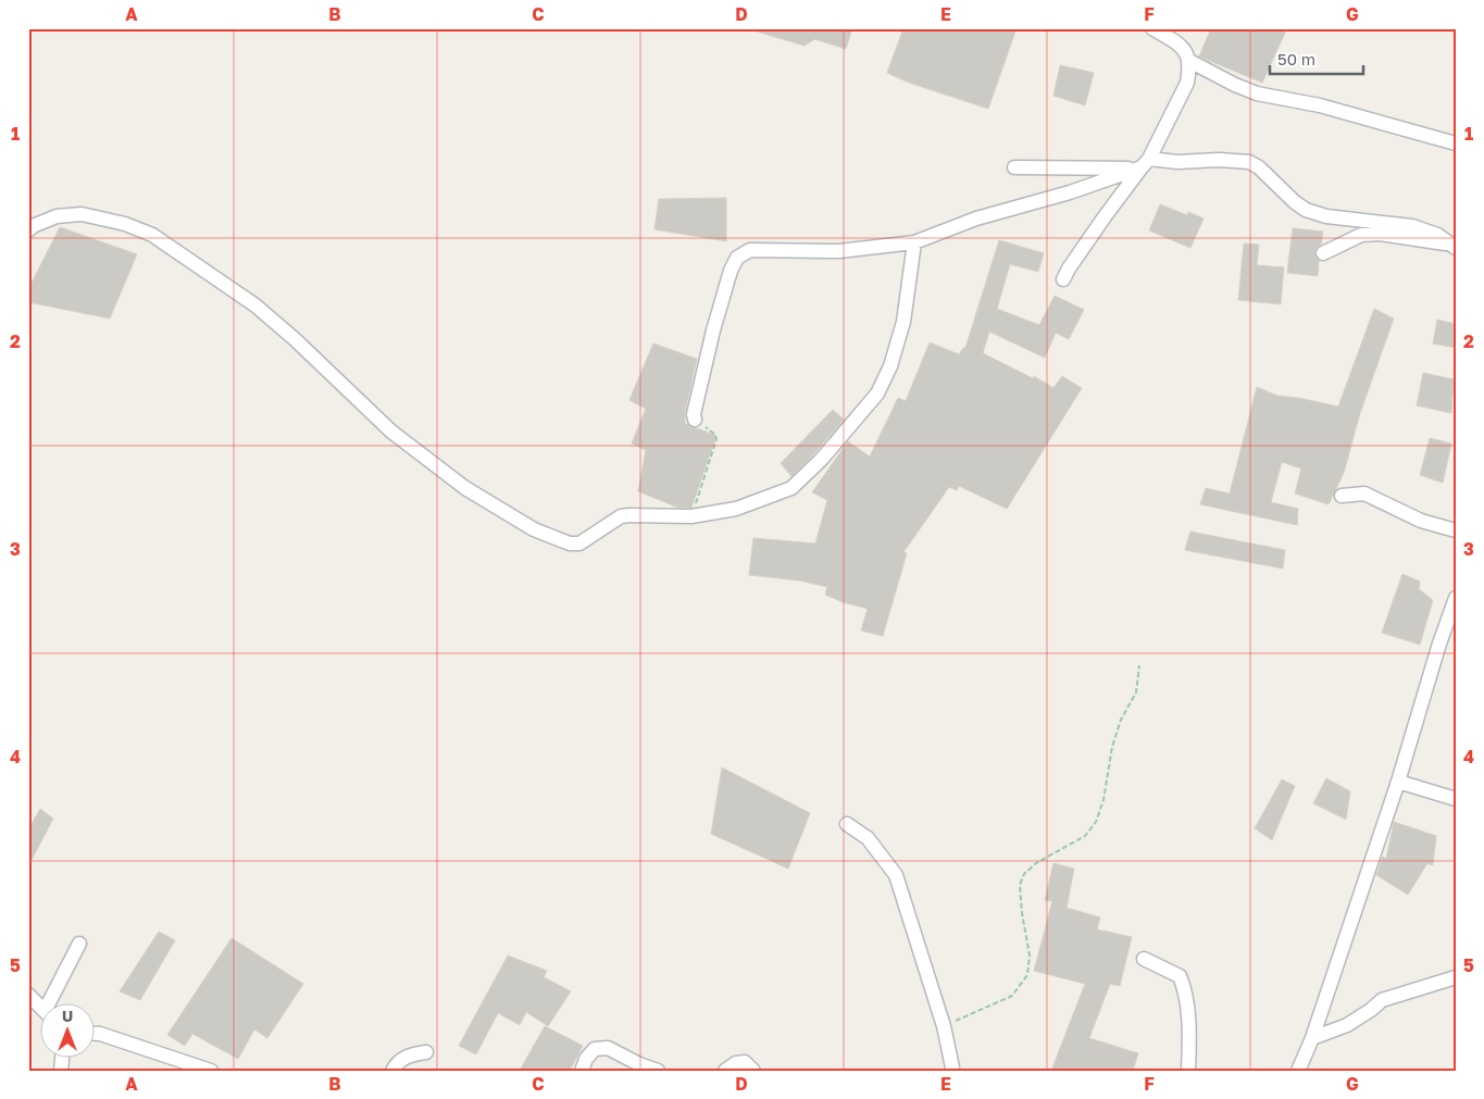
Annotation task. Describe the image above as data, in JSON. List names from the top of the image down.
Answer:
{
  "scale_bar": "50 m",
  "north": "top",
  "grid": {
    "columns": [
      "A",
      "B",
      "C",
      "D",
      "E",
      "F",
      "G"
    ],
    "rows": [
      "1",
      "2",
      "3",
      "4",
      "5"
    ]
  }
}
